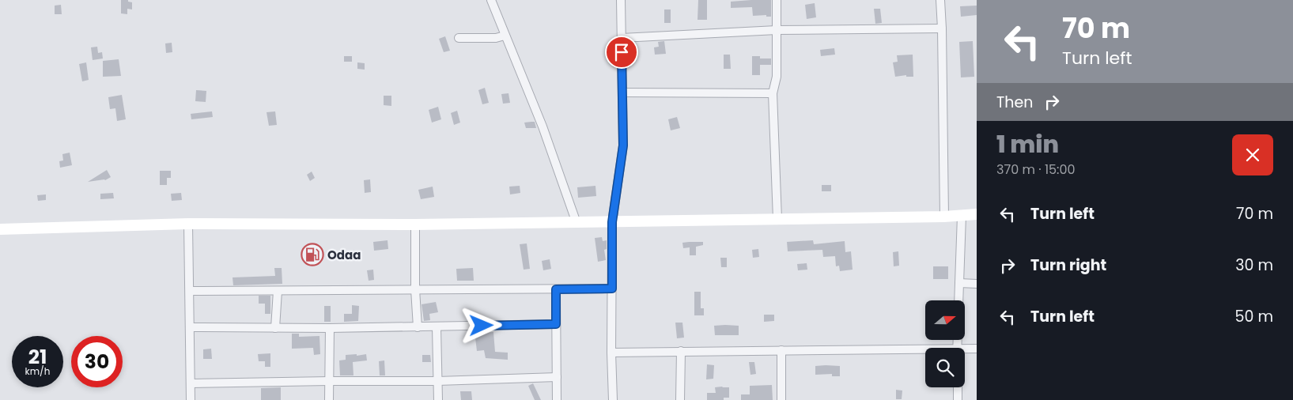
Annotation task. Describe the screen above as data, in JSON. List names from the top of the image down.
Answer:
{
  "places": {
    "fuel station": ["Odaa"]
  },
  "north": "right",
  "page": {
    "turn": ["70 m", "Turn left"],
    "then": "Then",
    "heading": ["1 min", "370 m · 15:00"],
    "list": [
      {
        "name": "Turn left",
        "value": "70 m"
      },
      {
        "name": "Turn right",
        "value": "30 m"
      },
      {
        "name": "Turn left",
        "value": "50 m"
      }
    ],
    "speed": "21 km/h",
    "limit": "30"
  }
}
